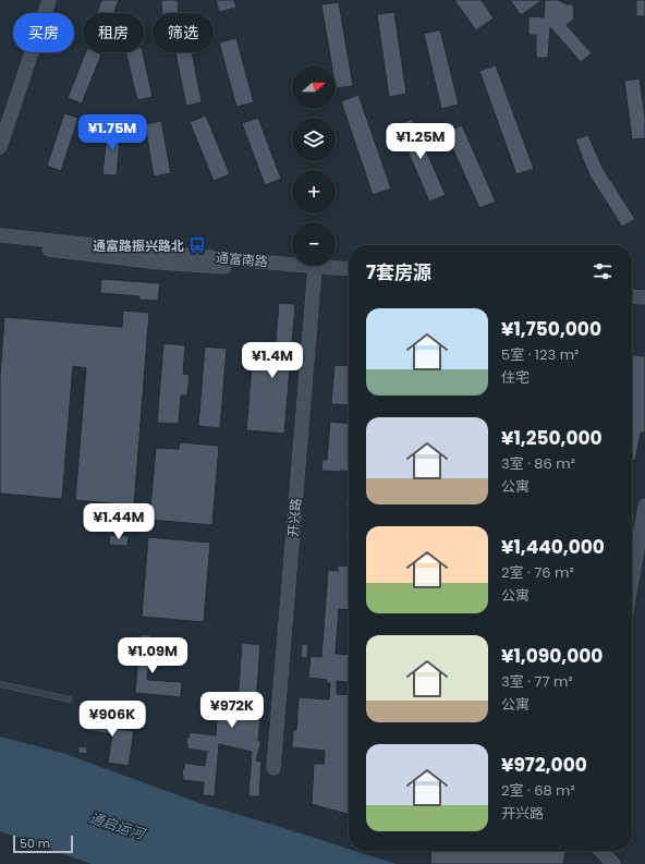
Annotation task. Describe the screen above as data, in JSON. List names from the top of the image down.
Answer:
{
  "streets": {
    "street": ["通富南路", "开兴路"]
  },
  "crossings": [
    ["通富南路", "开兴路"]
  ],
  "water": ["通启运河"],
  "places": {
    "bus stop": ["通富路振兴路北"]
  },
  "scale_bar": "50 m",
  "north": "right",
  "page": {
    "chip": ["买房", "租房", "筛选"],
    "map_buttons": ["+", "−"],
    "price": [
      "¥1.75M",
      "¥1.25M",
      "¥1.4M",
      "¥1.44M",
      "¥1.09M",
      "¥972K",
      "¥906K"
    ],
    "heading": "7套房源",
    "list": [
      {
        "name": "¥1,750,000",
        "note": "5室 · 123 m² · 住宅"
      },
      {
        "name": "¥1,250,000",
        "note": "3室 · 86 m² · 公寓"
      },
      {
        "name": "¥1,440,000",
        "note": "2室 · 76 m² · 公寓"
      },
      {
        "name": "¥1,090,000",
        "note": "3室 · 77 m² · 公寓"
      },
      {
        "name": "¥972,000",
        "note": "2室 · 68 m² · 开兴路"
      }
    ],
    "scale": "50 m"
  }
}
